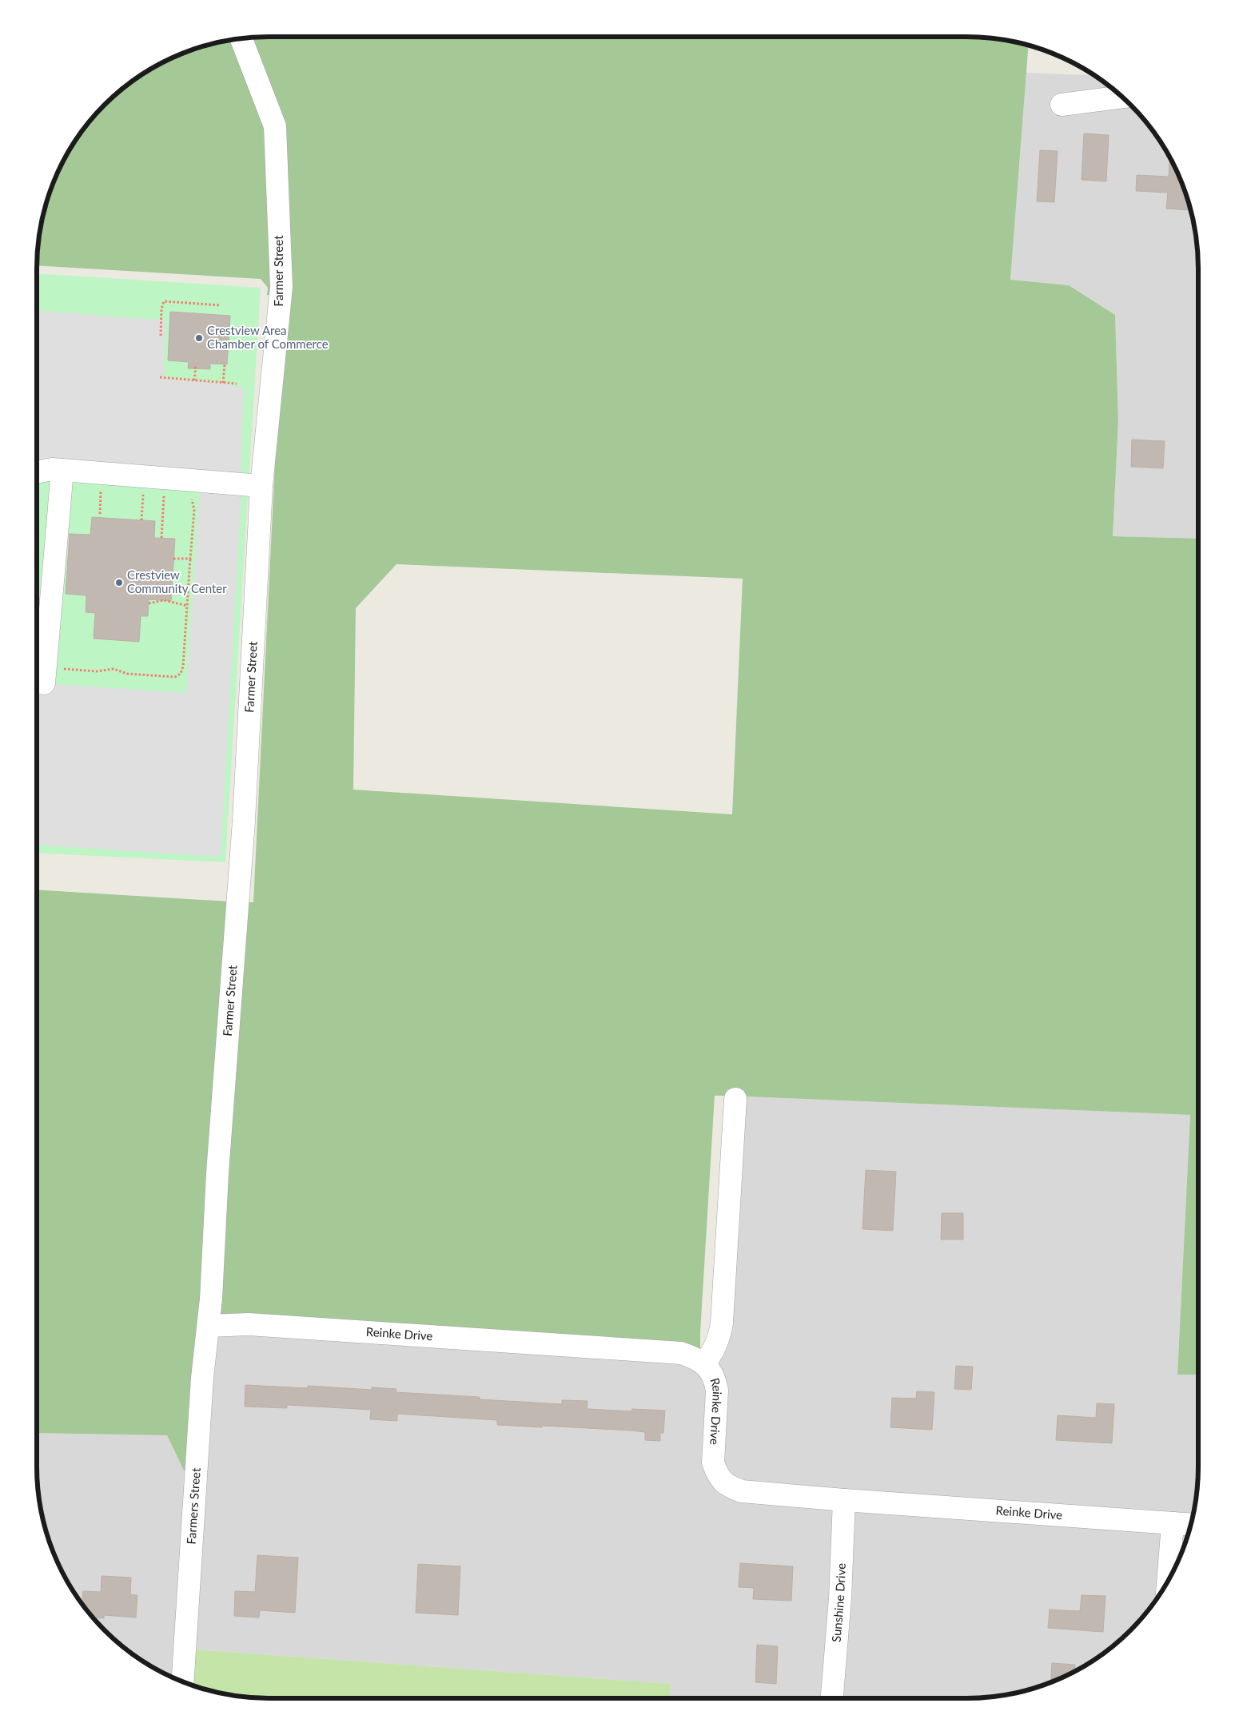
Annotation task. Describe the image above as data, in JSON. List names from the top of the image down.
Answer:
{
  "streets": {
    "street": [
      "Farmer Street",
      "Reinke Drive",
      "Farmers Street",
      "Sunshine Drive"
    ]
  },
  "crossings": [
    ["Farmer Street", "Reinke Drive"],
    ["Farmer Street", "Farmers Street"],
    ["Reinke Drive", "Farmers Street"],
    ["Reinke Drive", "Sunshine Drive"]
  ],
  "places": ["Crestview Area Chamber of Commerce", "Crestview Community Center"]
}
